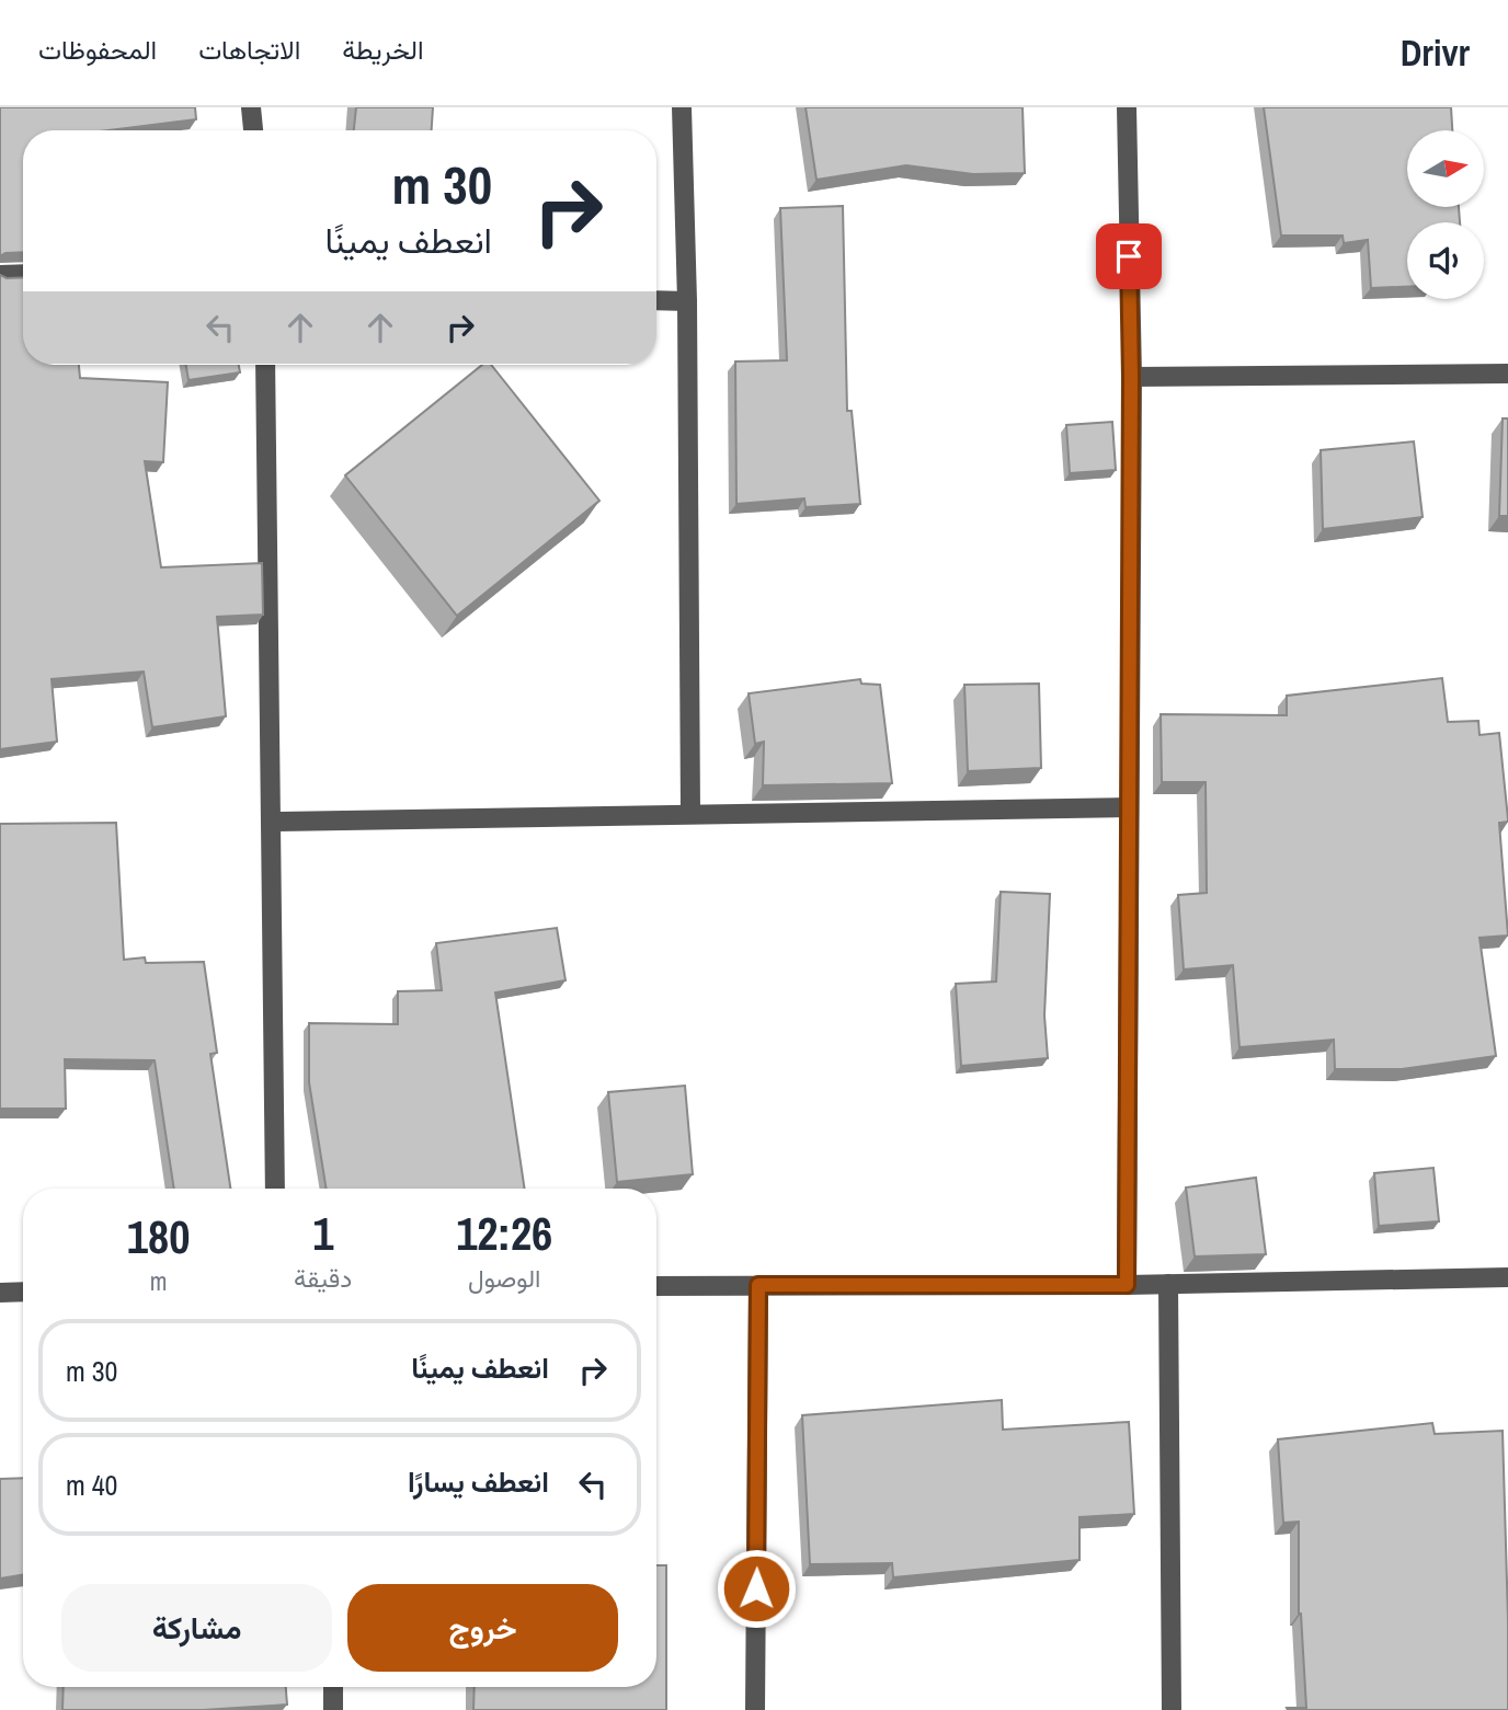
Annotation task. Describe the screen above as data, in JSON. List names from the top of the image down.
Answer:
{
  "north": "right",
  "page": {
    "header": "Drivr",
    "nav": ["الخريطة", "الاتجاهات", "المحفوظات"],
    "turn": ["30 m", "انعطف يمينًا"],
    "eta": [
      "12:26",
      "الوصول",
      "1",
      "دقيقة",
      "180",
      "m"
    ],
    "list": [
      {
        "name": "انعطف يمينًا",
        "value": "30 m"
      },
      {
        "name": "انعطف يسارًا",
        "value": "40 m"
      }
    ],
    "buttons": ["خروج", "مشاركة"]
  }
}
